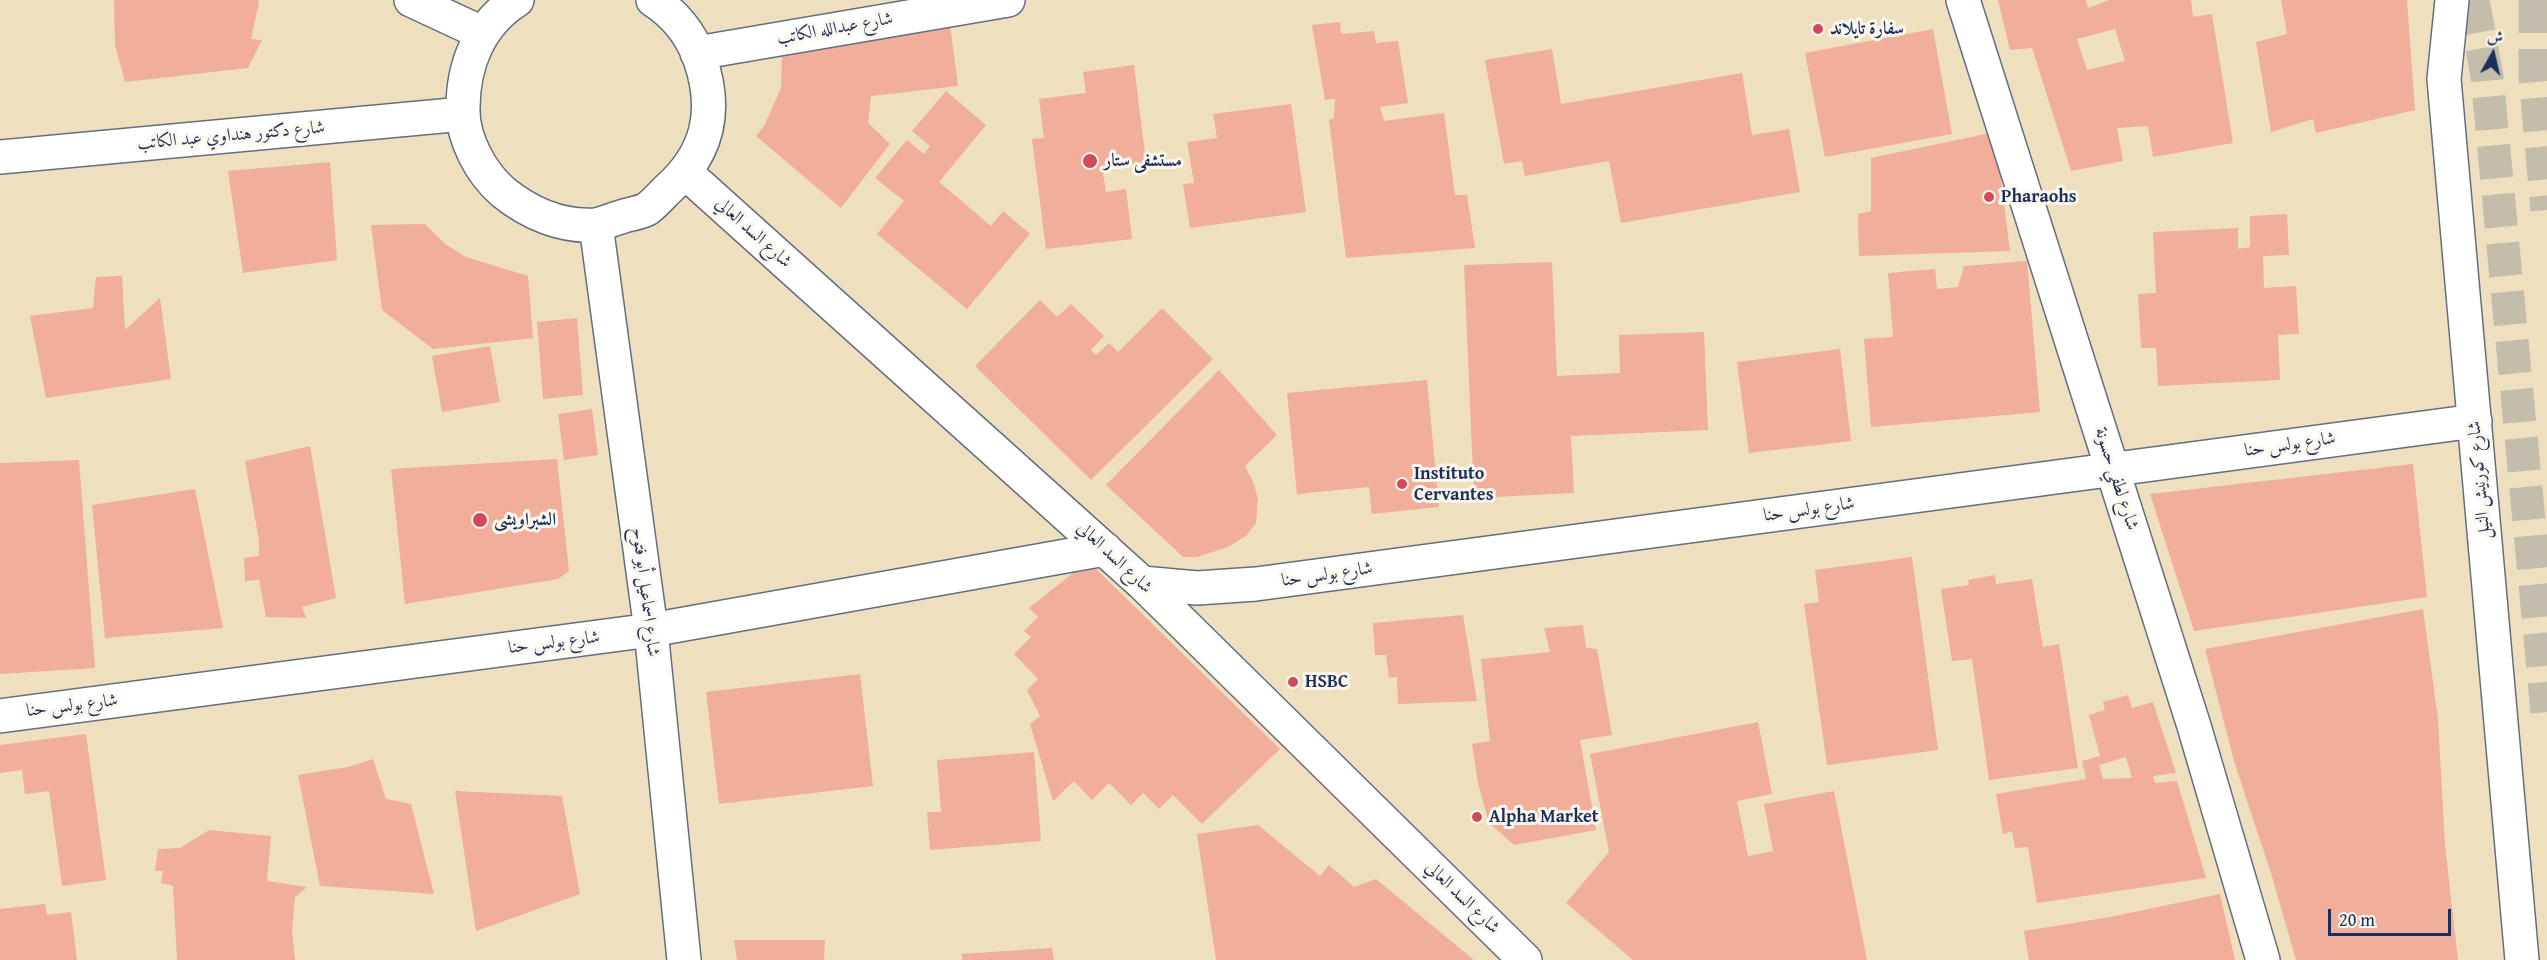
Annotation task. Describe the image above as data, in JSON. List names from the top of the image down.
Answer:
{
  "streets": {
    "street": [
      "شارع عبدالله الكاتب",
      "شارع دكتور هنداوي عبد الكاتب",
      "شارع السد العالي",
      "شارع بولس حنا",
      "شارع لطفي حسونة",
      "شارع كورنيش النيل",
      "شارع اسماعيل أبو فتوح"
    ]
  },
  "crossings": [
    ["شارع السد العالي", "شارع بولس حنا"],
    ["شارع بولس حنا", "شارع لطفي حسونة"],
    ["شارع بولس حنا", "شارع كورنيش النيل"],
    ["شارع بولس حنا", "شارع اسماعيل أبو فتوح"]
  ],
  "places": [
    "سفارة تايلاند",
    "مستشفى ستار",
    "Pharaohs",
    "Instituto Cervantes",
    "الشبراويشى",
    "HSBC",
    "Alpha Market"
  ],
  "scale_bar": "20 m",
  "north": "top"
}
